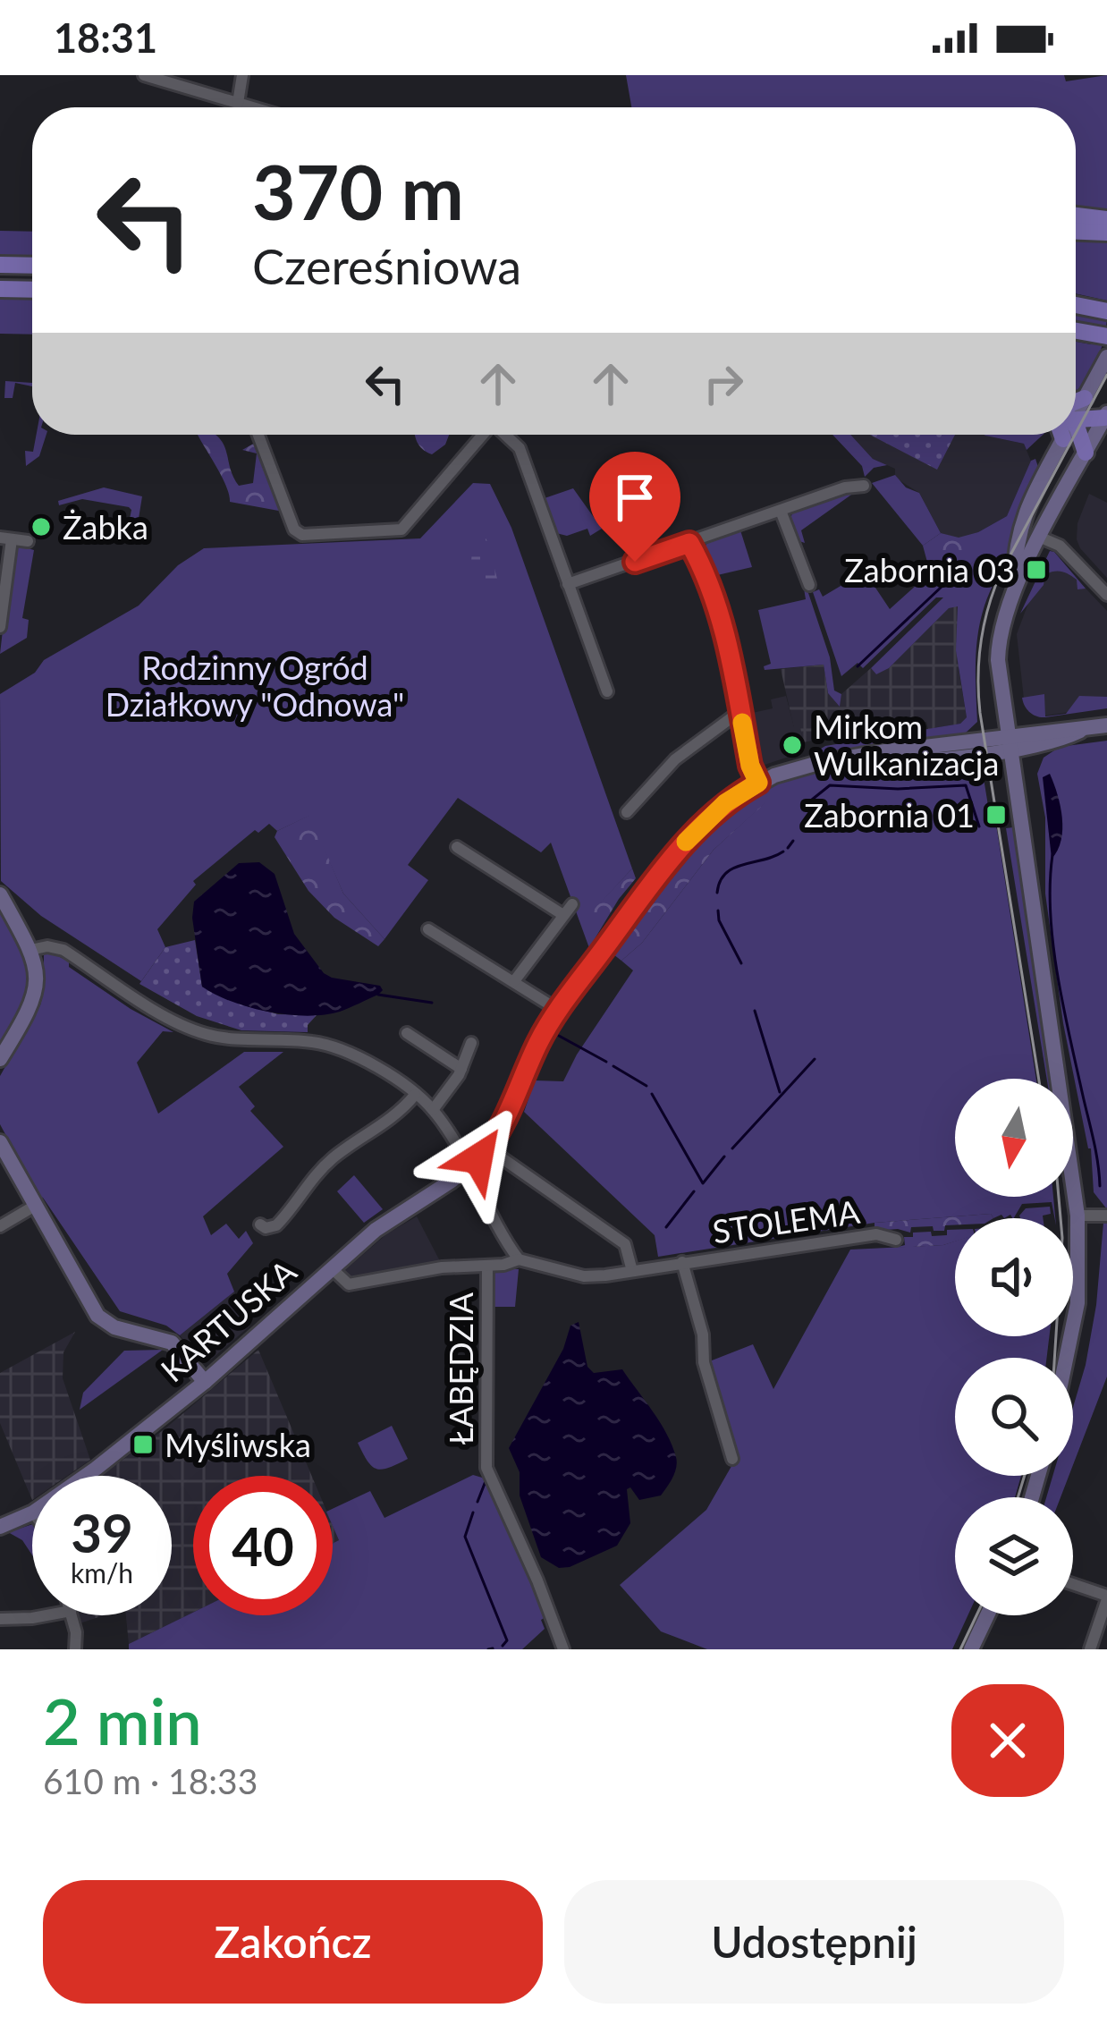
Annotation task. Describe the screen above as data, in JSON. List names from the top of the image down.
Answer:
{
  "streets": {
    "street": ["STOLEMA", "KARTUSKA", "ŁABĘDZIA"]
  },
  "crossings": [
    ["STOLEMA", "KARTUSKA"],
    ["STOLEMA", "ŁABĘDZIA"]
  ],
  "parks": ["Rodzinny Ogród Działkowy \"Odnowa\""],
  "places": {
    "other": ["Żabka", "Mirkom Wulkanizacja"],
    "transit": ["Zabornia 03", "Zabornia 01", "Myśliwska"]
  },
  "north": "bottom",
  "page": {
    "status": "18:31",
    "turn": ["370 m", "Czereśniowa"],
    "speed": "39 km/h",
    "limit": "40",
    "heading": ["2 min", "610 m · 18:33"],
    "buttons": ["Zakończ", "Udostępnij"]
  }
}
